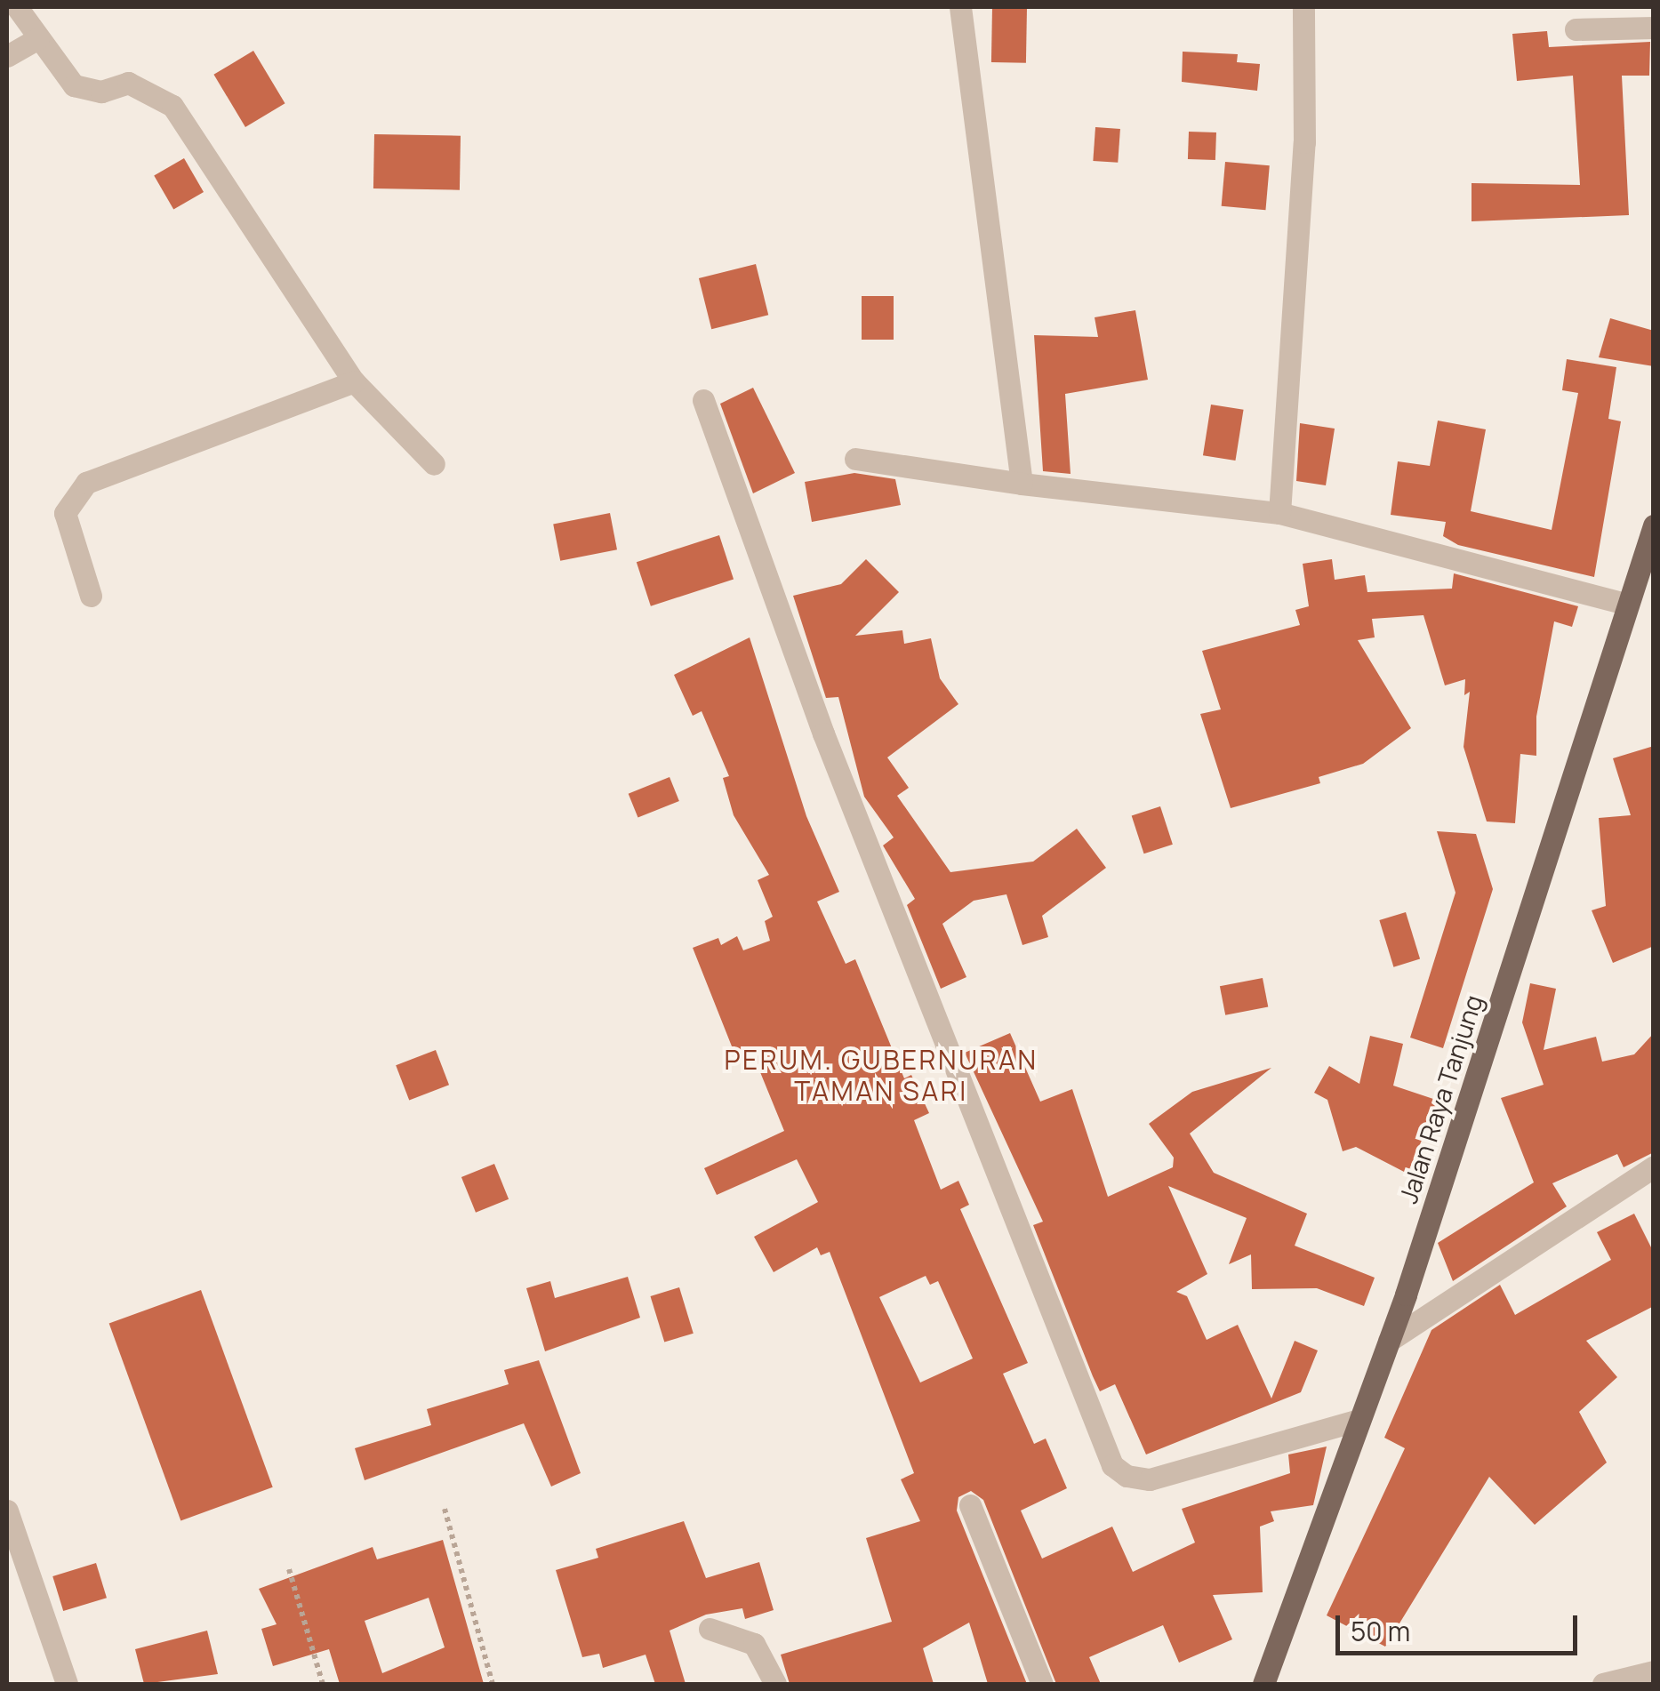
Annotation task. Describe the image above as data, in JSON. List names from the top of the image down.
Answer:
{
  "streets": {
    "main road": ["Jalan Raya Tanjung"]
  },
  "districts": ["PERUM. GUBERNURAN TAMAN SARI"],
  "scale_bar": "50 m"
}
